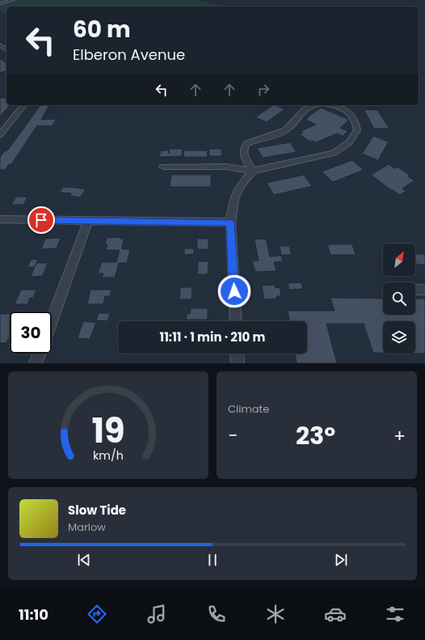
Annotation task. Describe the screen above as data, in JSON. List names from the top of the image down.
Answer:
{
  "north": "top right",
  "page": {
    "turn": ["60 m", "Elberon Avenue"],
    "limit": "30",
    "trip": "11:11 · 1 min · 210 m",
    "tile": "Climate",
    "heat": ["−", "23°", "+"],
    "song": ["Slow Tide", "Marlow"],
    "tabs": "11:10",
    "gauge": ["19", "km/h"]
  }
}
